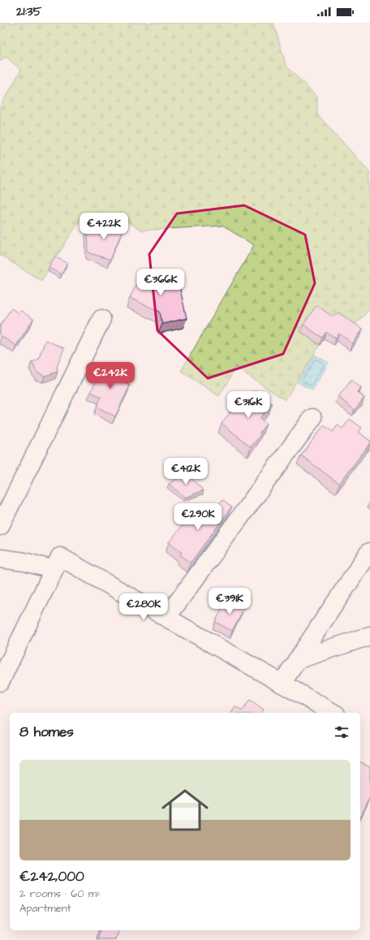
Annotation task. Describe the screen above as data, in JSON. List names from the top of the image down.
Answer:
{
  "page": {
    "status": "21:35",
    "price": [
      "€422K",
      "€366K",
      "€242K",
      "€316K",
      "€412K",
      "€290K",
      "€391K",
      "€280K"
    ],
    "heading": "8 homes",
    "list": [
      {
        "name": "€242,000",
        "note": "2 rooms · 60 m² · Apartment"
      }
    ]
  }
}
